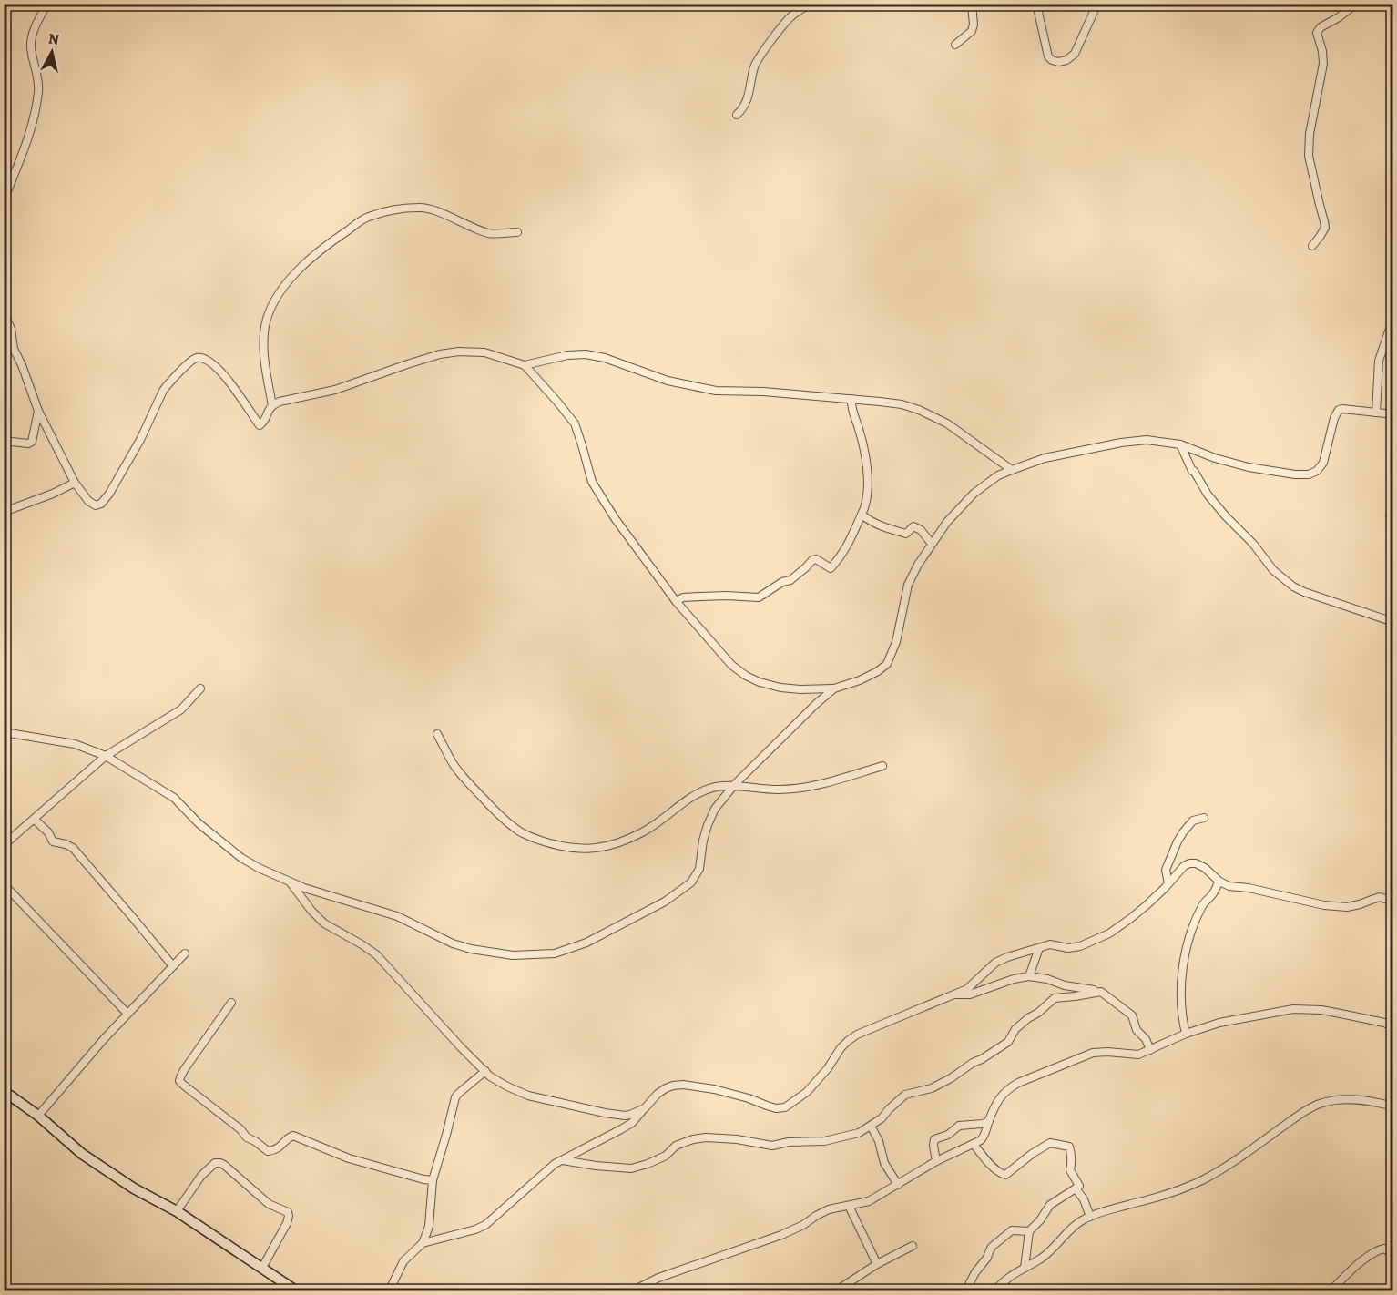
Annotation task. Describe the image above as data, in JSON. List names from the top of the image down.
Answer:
{
  "north": "top"
}
